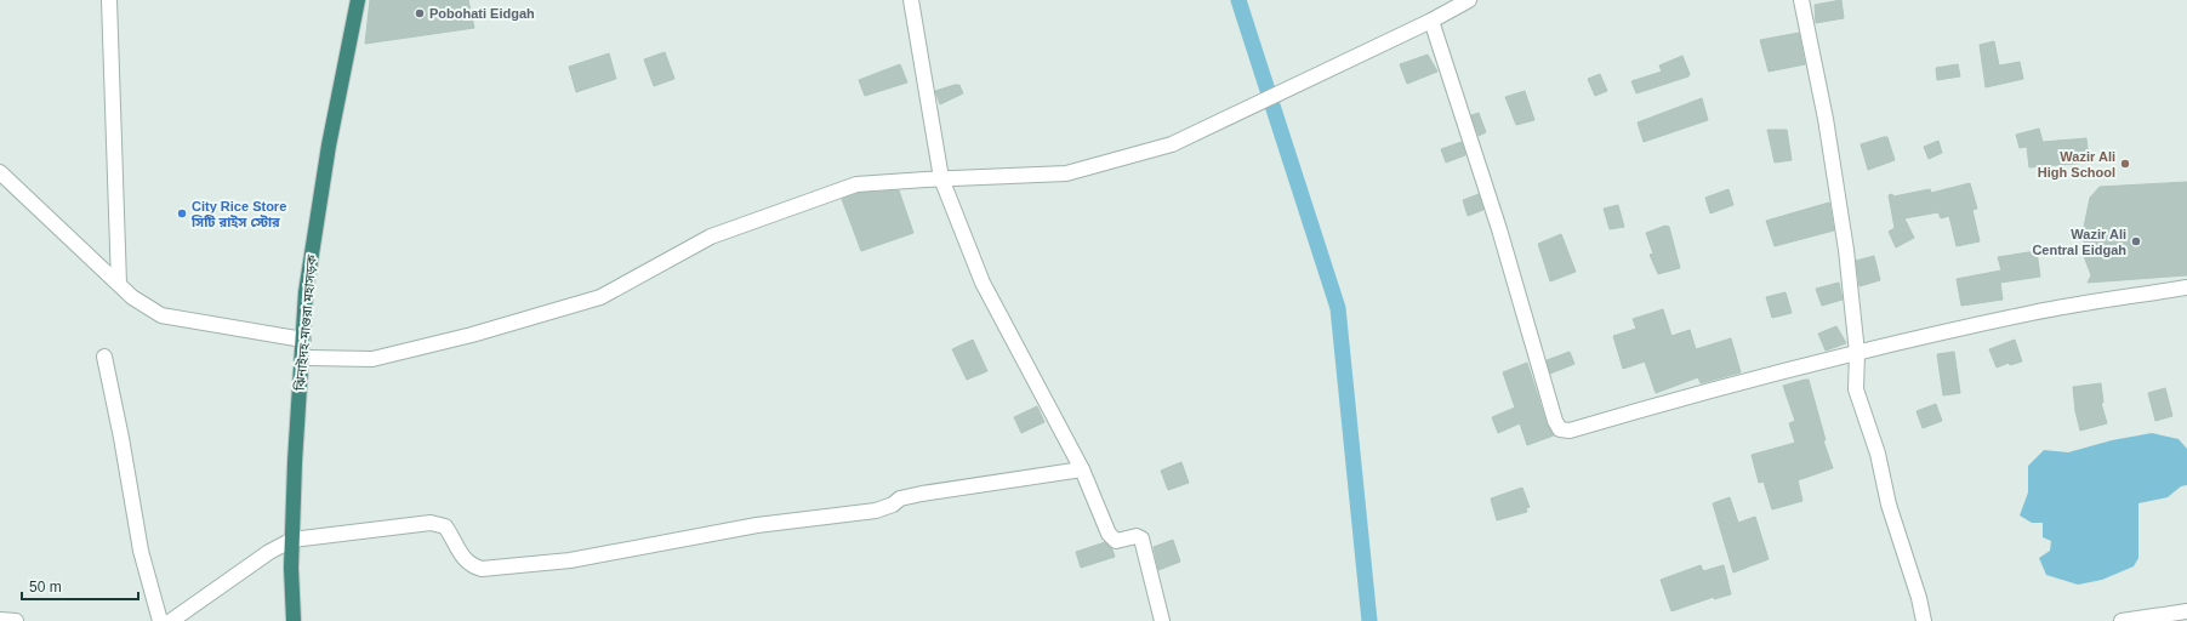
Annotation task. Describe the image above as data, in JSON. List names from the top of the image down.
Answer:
{
  "streets": {
    "highway": ["ঝিনাইদহ-মাগুরা মহাসড়ক"]
  },
  "places": [
    "Pobohati Eidgah",
    "Wazir Ali High School",
    "City Rice Store সিটি রাইস স্টোর",
    "Wazir Ali Central Eidgah"
  ],
  "scale_bar": "50 m"
}
